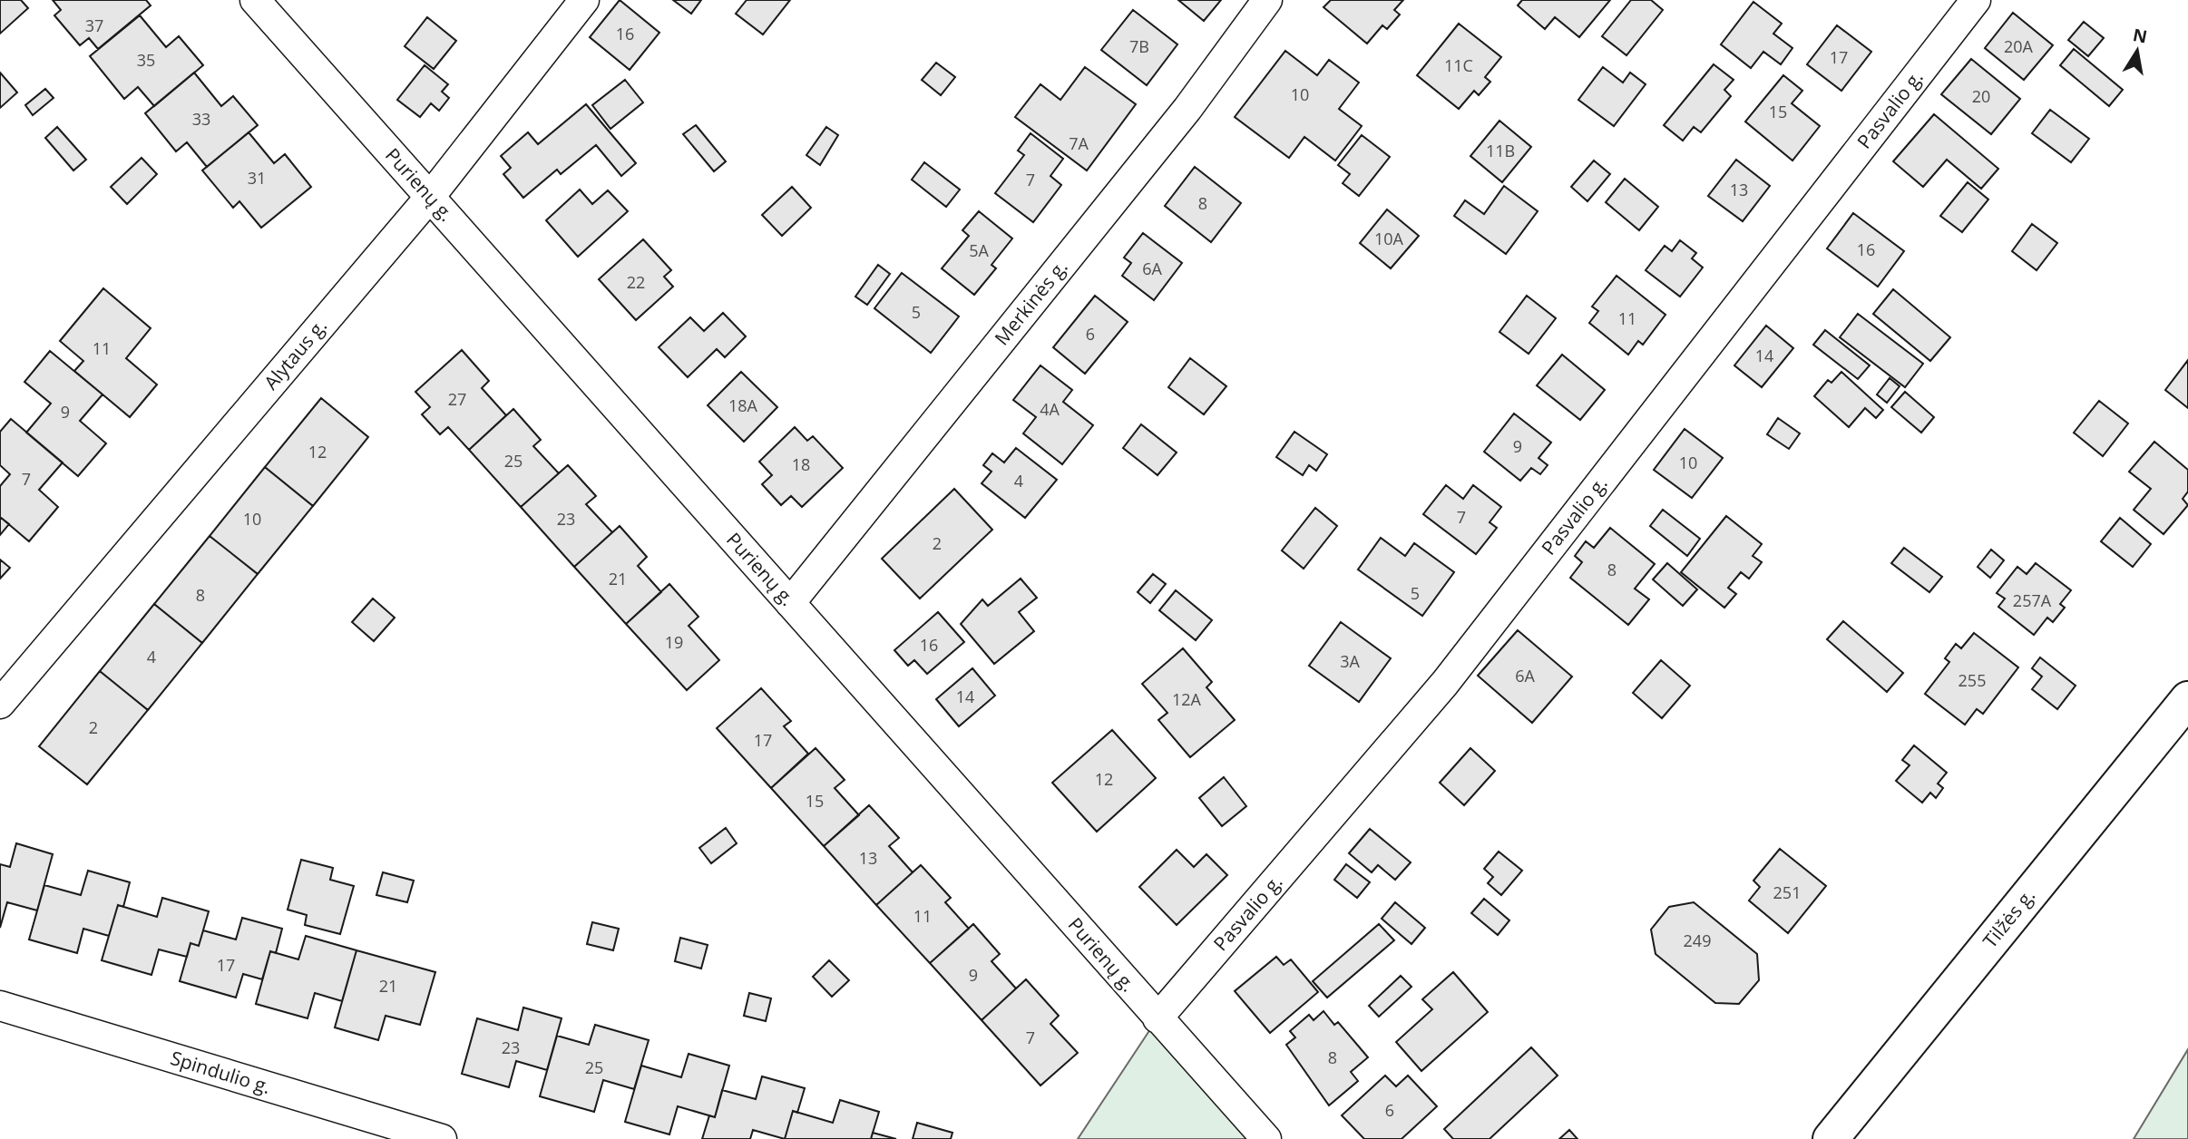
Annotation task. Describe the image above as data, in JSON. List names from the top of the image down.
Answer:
{
  "streets": {
    "highway": ["Tilžės g."],
    "street": [
      "Pasvalio g.",
      "Purienų g.",
      "Merkinės g.",
      "Alytaus g.",
      "Spindulio g."
    ]
  },
  "crossings": [
    ["Pasvalio g.", "Purienų g."],
    ["Purienų g.", "Merkinės g."],
    ["Purienų g.", "Alytaus g."]
  ],
  "house_numbers": [
    "37",
    "16",
    "7B",
    "20A",
    "17",
    "35",
    "11C",
    "10",
    "20",
    "15",
    "33",
    "7A",
    "11B",
    "31",
    "7",
    "13",
    "8",
    "10A",
    "16",
    "5A",
    "6A",
    "22",
    "5",
    "11",
    "6",
    "11",
    "14",
    "27",
    "18A",
    "4A",
    "9",
    "9",
    "12",
    "25",
    "10",
    "18",
    "7",
    "4",
    "7",
    "10",
    "23",
    "2",
    "8",
    "21",
    "5",
    "8",
    "257A",
    "19",
    "16",
    "4",
    "3A",
    "6A",
    "255",
    "14",
    "12A",
    "2",
    "17",
    "12",
    "15",
    "13",
    "251",
    "11",
    "249",
    "17",
    "9",
    "21",
    "7",
    "23",
    "8",
    "25",
    "6"
  ],
  "north": "top"
}
